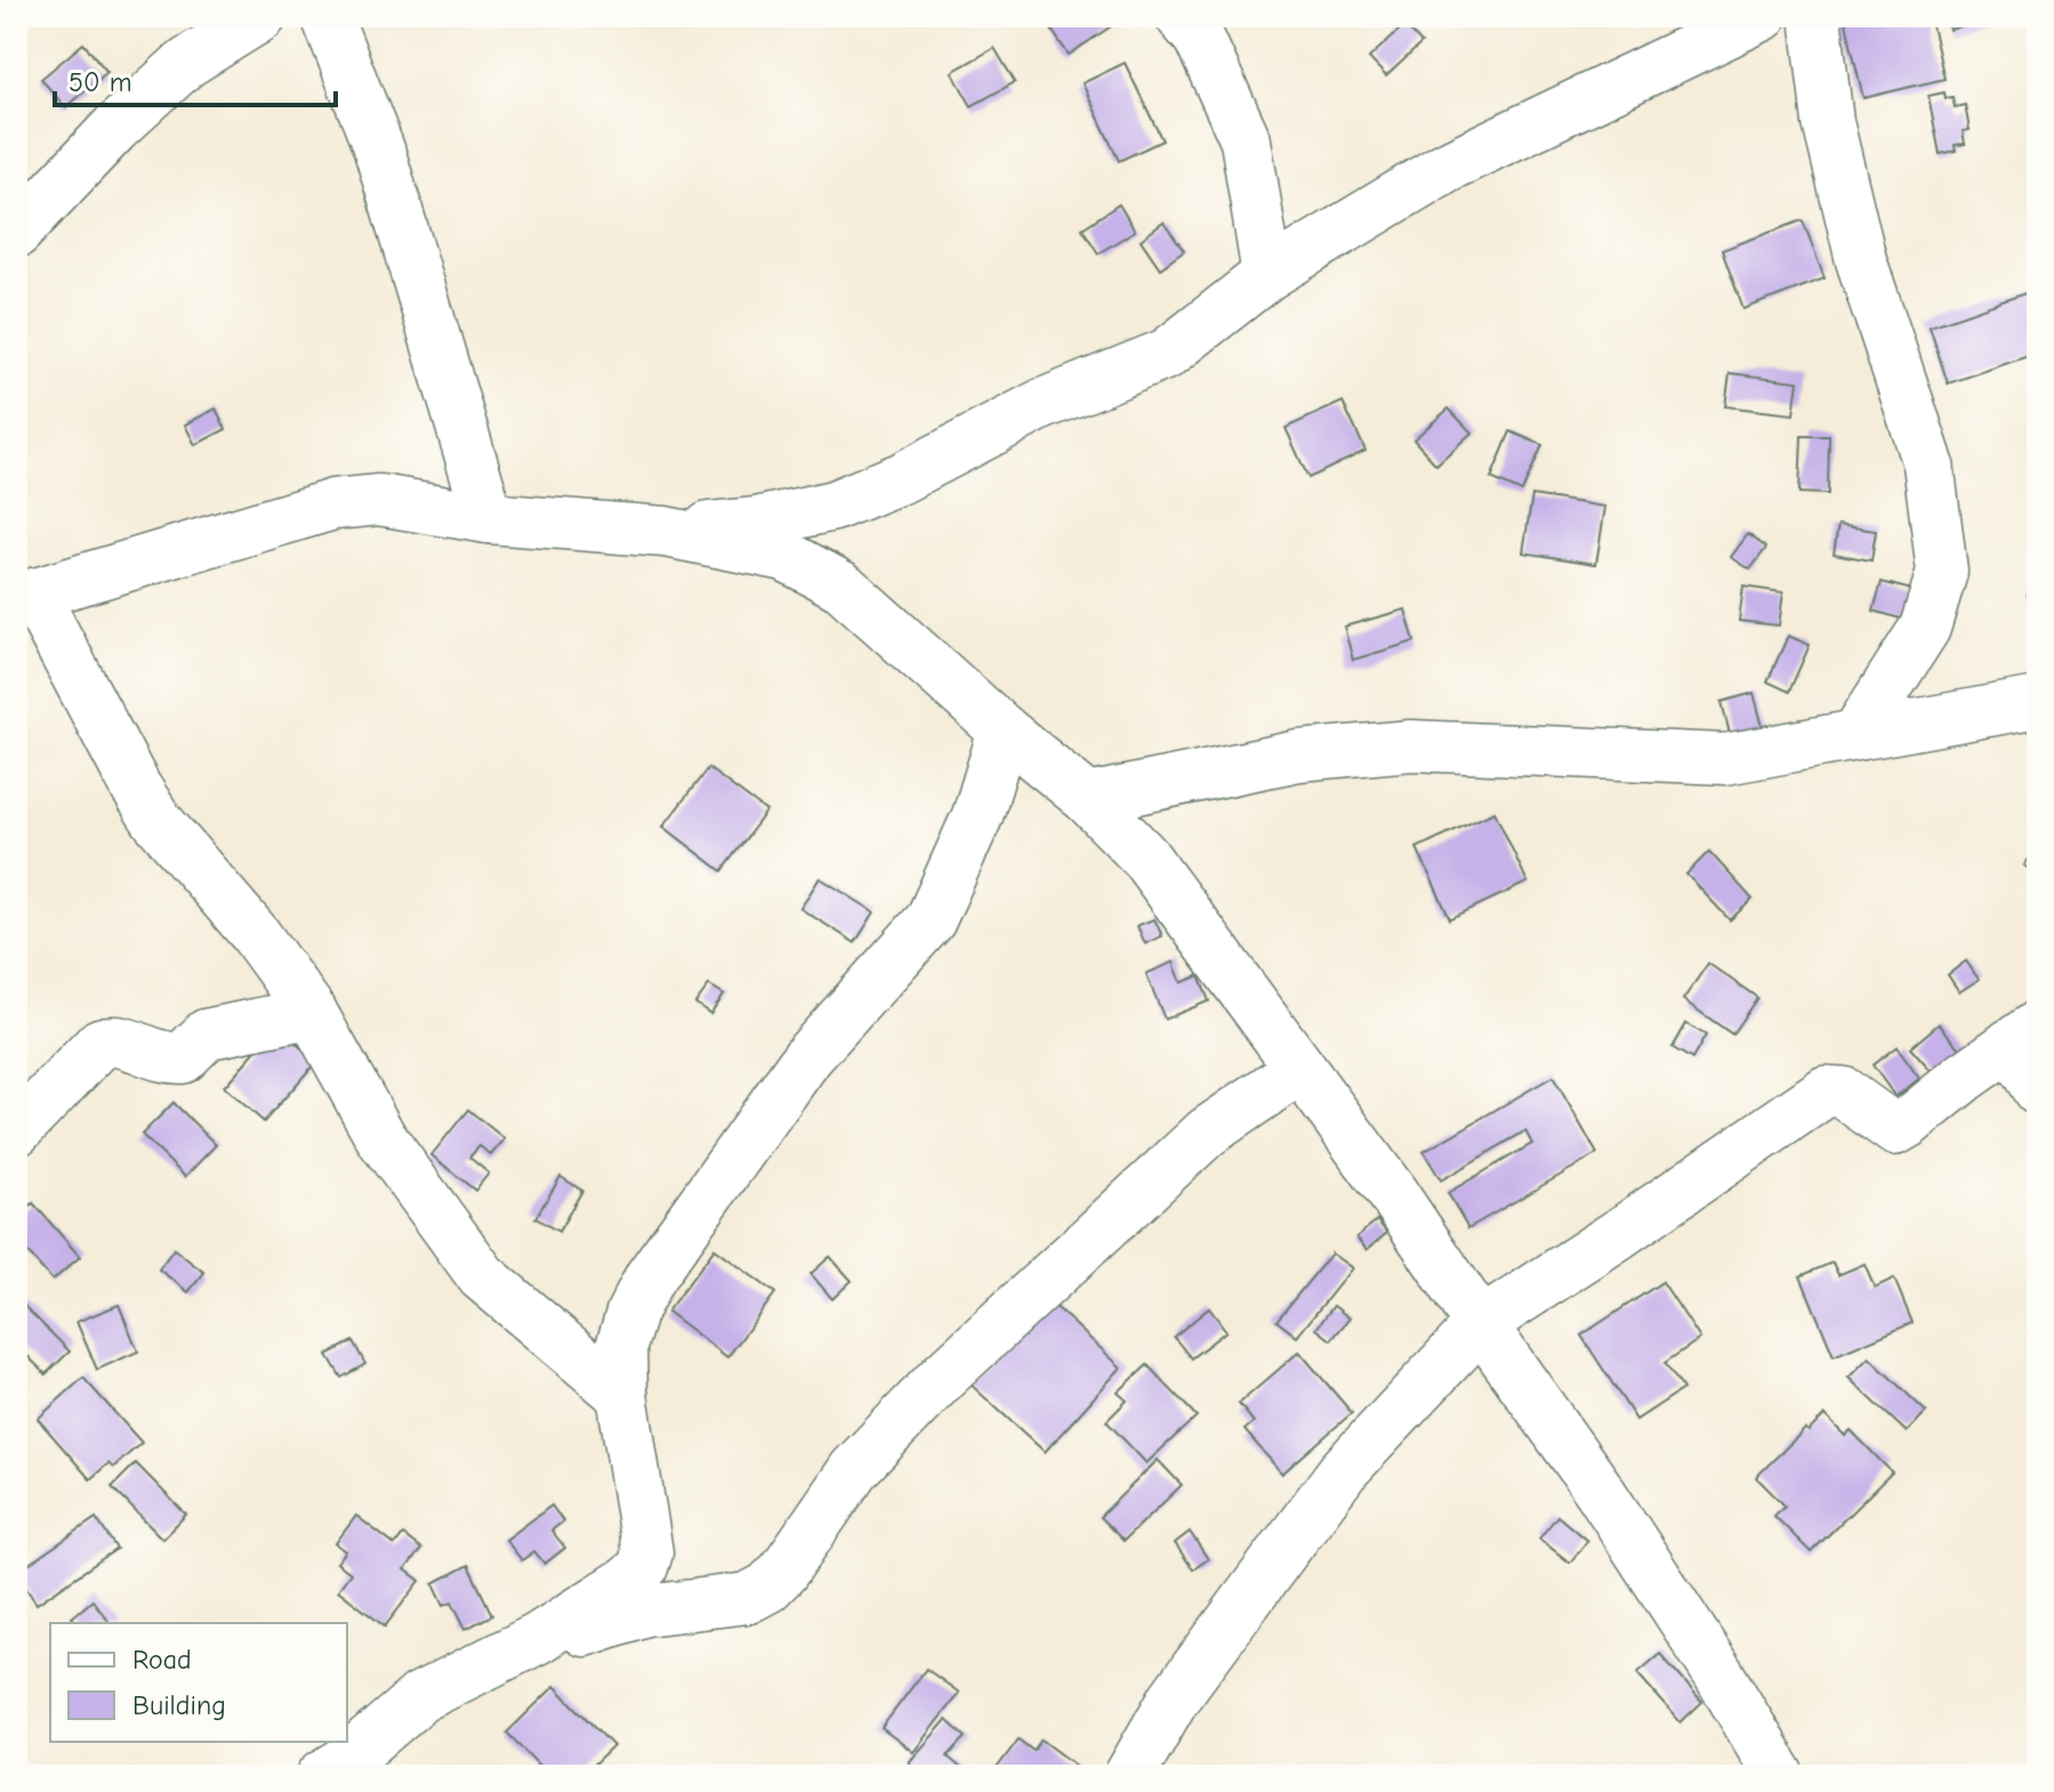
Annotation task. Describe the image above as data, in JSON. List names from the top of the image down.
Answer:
{
  "legend": ["Road", "Building"],
  "scale_bar": "50 m"
}
